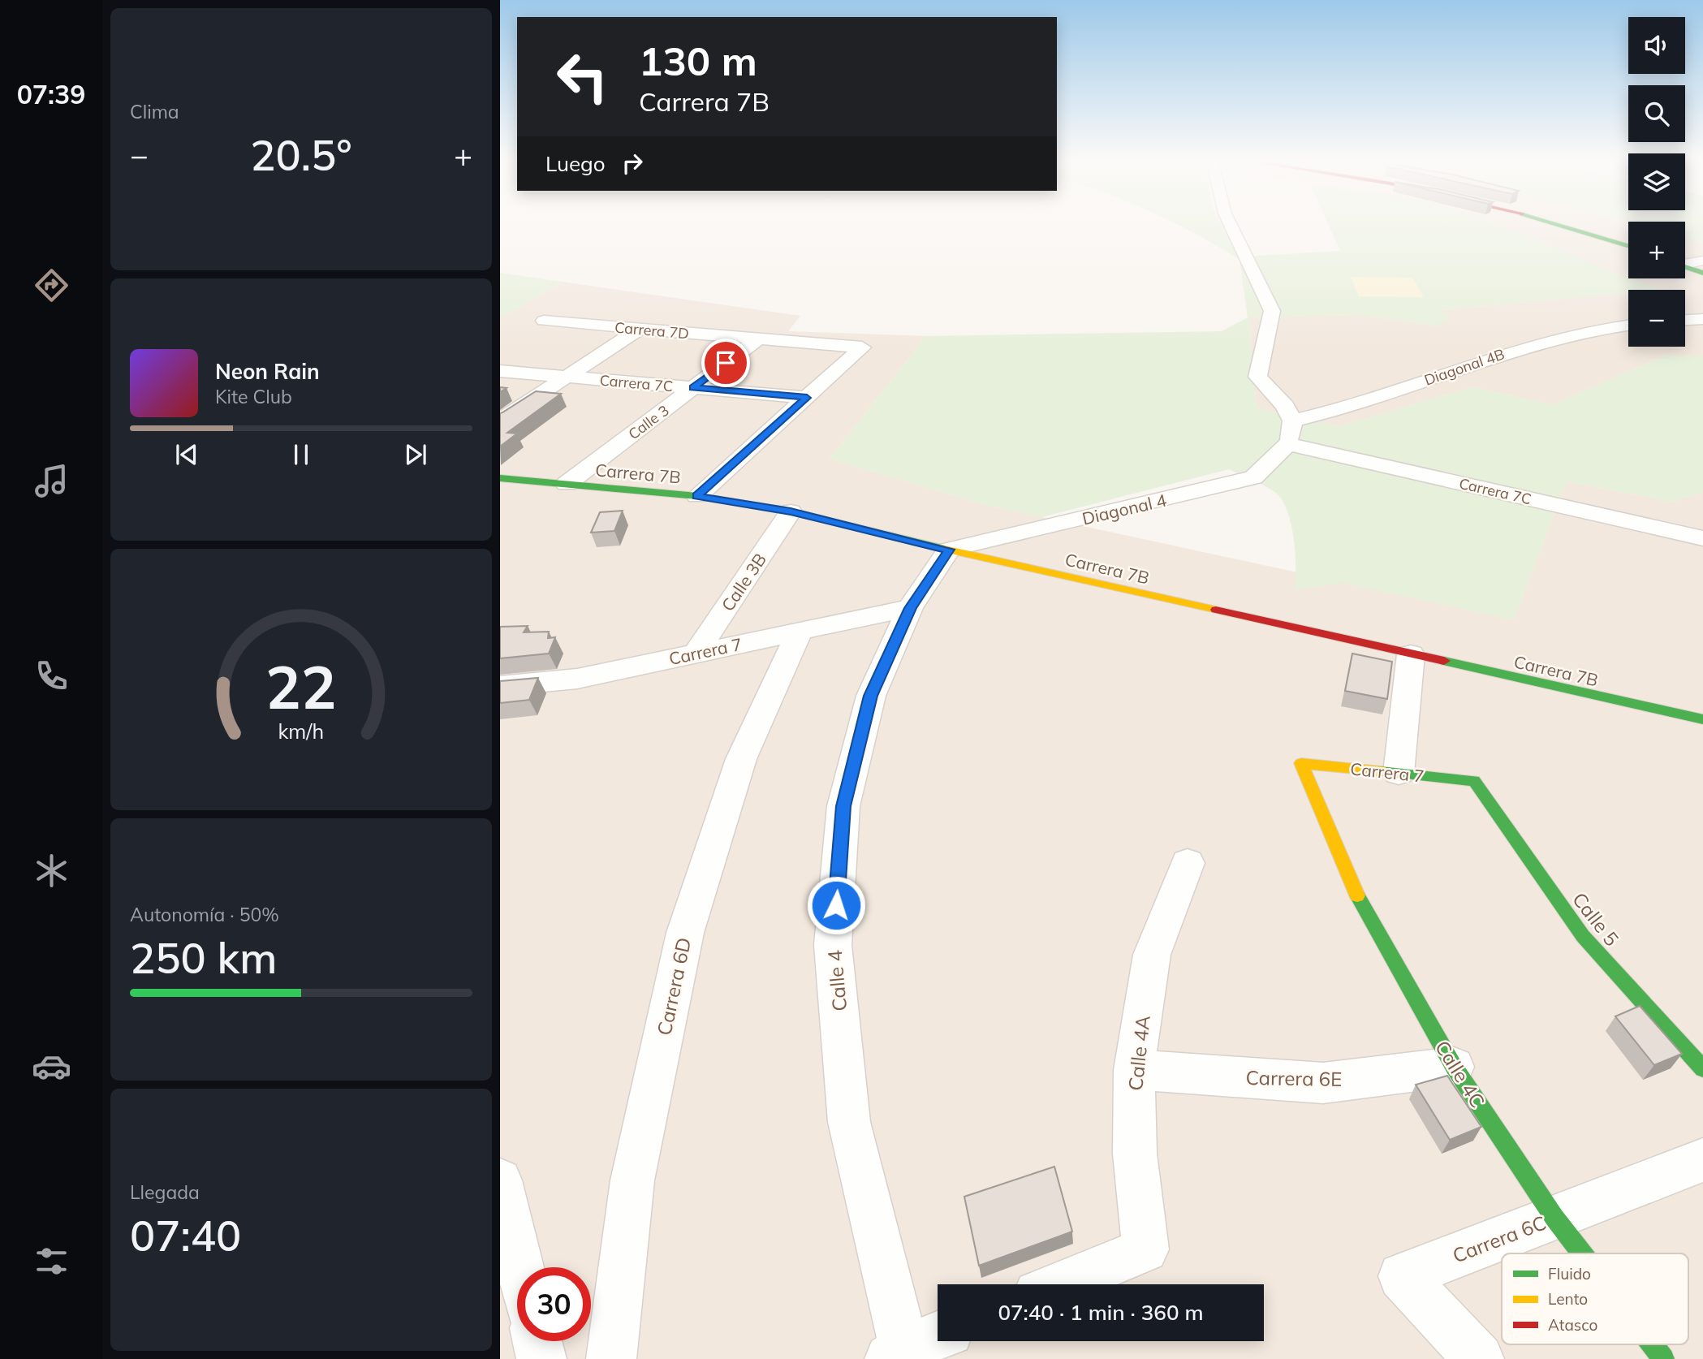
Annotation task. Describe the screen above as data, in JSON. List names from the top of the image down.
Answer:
{
  "streets": {
    "street": [
      "Carrera 7D",
      "Diagonal 4B",
      "Carrera 7C",
      "Calle 3",
      "Carrera 7B",
      "Diagonal 4",
      "Calle 3B",
      "Carrera 7",
      "Calle 5",
      "Calle 4",
      "Carrera 6D",
      "Calle 4A",
      "Calle 4C",
      "Carrera 6E",
      "Carrera 6C"
    ]
  },
  "crossings": [
    ["Carrera 7D", "Carrera 7C"],
    ["Carrera 7D", "Calle 3"],
    ["Carrera 7C", "Calle 3"],
    ["Carrera 7C", "Diagonal 4"],
    ["Calle 3", "Carrera 7B"],
    ["Carrera 7B", "Diagonal 4"],
    ["Carrera 7B", "Calle 3B"],
    ["Carrera 7B", "Calle 4"],
    ["Diagonal 4", "Calle 4"],
    ["Calle 3B", "Carrera 7"],
    ["Carrera 7", "Calle 5"],
    ["Carrera 7", "Calle 4"],
    ["Carrera 7", "Carrera 6D"],
    ["Carrera 7", "Calle 4C"],
    ["Calle 4A", "Carrera 6E"],
    ["Calle 4C", "Carrera 6E"],
    ["Calle 4C", "Carrera 6C"]
  ],
  "legend": ["Fluido", "Lento", "Atasco"],
  "page": {
    "tabs": "07:39",
    "tile": [
      "Clima",
      ["Autonomía · 50%", "250 km"],
      ["Llegada", "07:40"]
    ],
    "map_buttons": ["+", "−"],
    "turn": ["130 m", "Carrera 7B"],
    "heat": ["−", "20.5°", "+"],
    "then": "Luego",
    "song": ["Neon Rain", "Kite Club"],
    "limit": "30",
    "trip": "07:40 · 1 min · 360 m",
    "gauge": ["22", "km/h"]
  }
}
